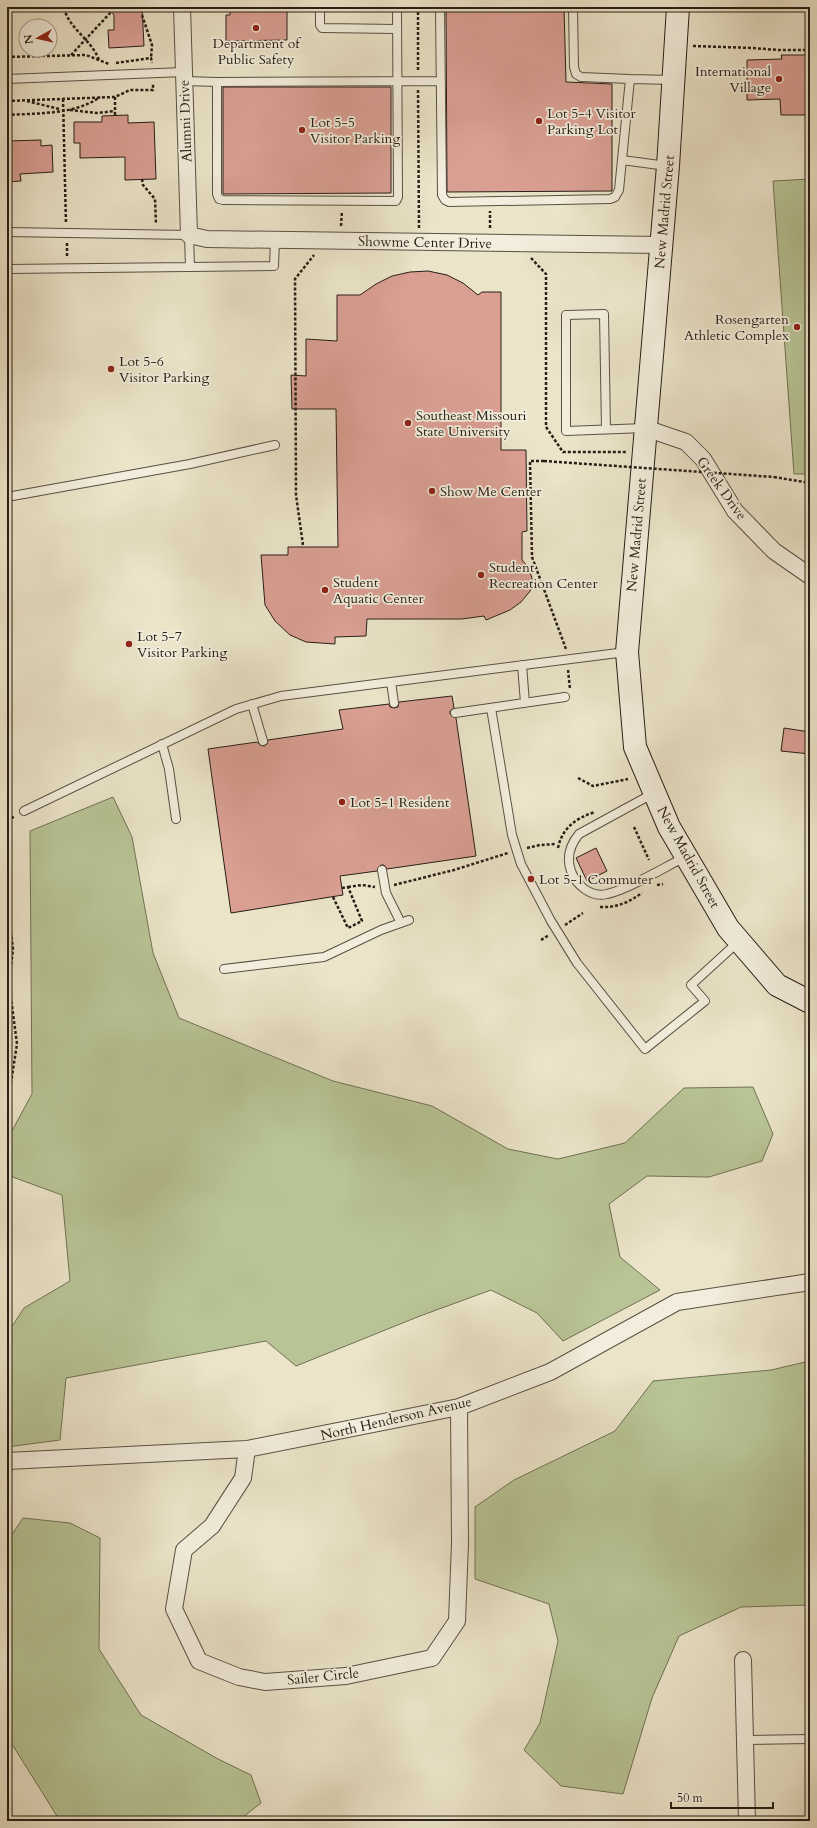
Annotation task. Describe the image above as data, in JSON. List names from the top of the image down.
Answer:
{
  "streets": {
    "street": [
      "Alumni Drive",
      "New Madrid Street",
      "Showme Center Drive",
      "Greek Drive",
      "North Henderson Avenue",
      "Sailer Circle"
    ]
  },
  "crossings": [
    ["Alumni Drive", "Showme Center Drive"],
    ["New Madrid Street", "Showme Center Drive"],
    ["New Madrid Street", "Greek Drive"],
    ["North Henderson Avenue", "Sailer Circle"]
  ],
  "places": [
    "Department of Public Safety",
    "International Village",
    "Lot 5-4 Visitor Parking Lot",
    "Lot 5-5 Visitor Parking",
    "Rosengarten Athletic Complex",
    "Lot 5-6 Visitor Parking",
    "Southeast Missouri State University",
    "Show Me Center",
    "Student Recreation Center",
    "Student Aquatic Center",
    "Lot 5-7 Visitor Parking",
    "Lot 5-1 Resident",
    "Lot 5-1 Commuter"
  ],
  "scale_bar": "50 m",
  "north": "left"
}
